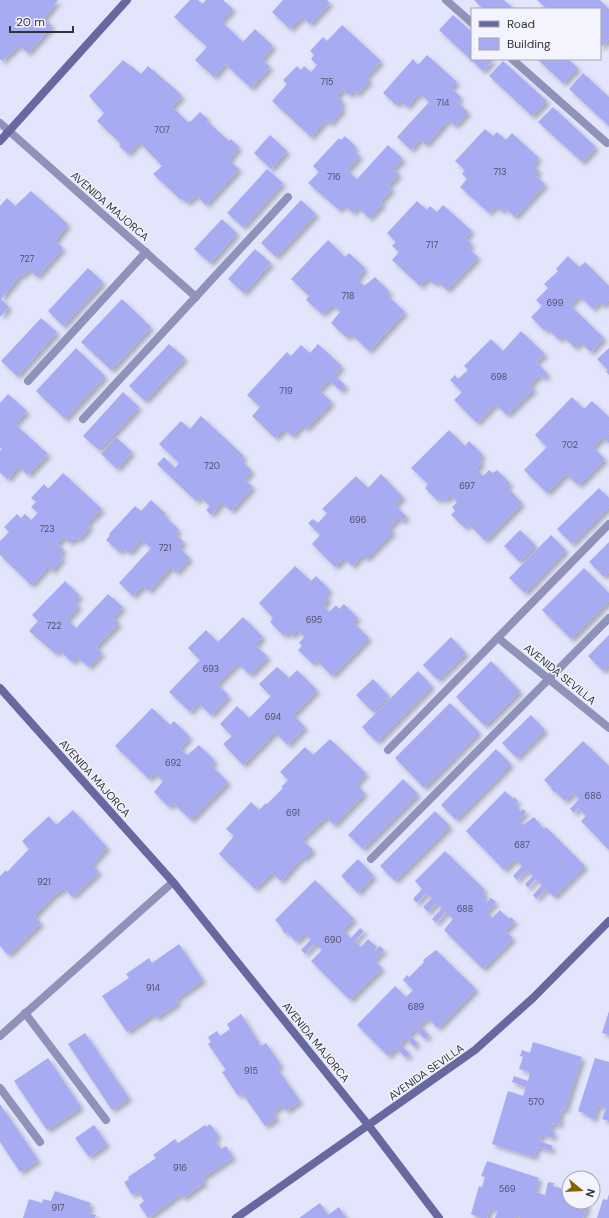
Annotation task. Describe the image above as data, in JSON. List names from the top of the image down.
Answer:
{
  "streets": {
    "street": ["AVENIDA MAJORCA", "AVENIDA SEVILLA"]
  },
  "crossings": [
    ["AVENIDA MAJORCA", "AVENIDA SEVILLA"]
  ],
  "house_numbers": [
    "715",
    "714",
    "707",
    "713",
    "716",
    "717",
    "727",
    "718",
    "699",
    "698",
    "719",
    "702",
    "720",
    "697",
    "696",
    "723",
    "721",
    "695",
    "722",
    "693",
    "694",
    "692",
    "686",
    "691",
    "687",
    "921",
    "688",
    "690",
    "914",
    "689",
    "915",
    "570",
    "916",
    "569",
    "917"
  ],
  "legend": ["Road", "Building"],
  "scale_bar": "20 m",
  "north": "right"
}
